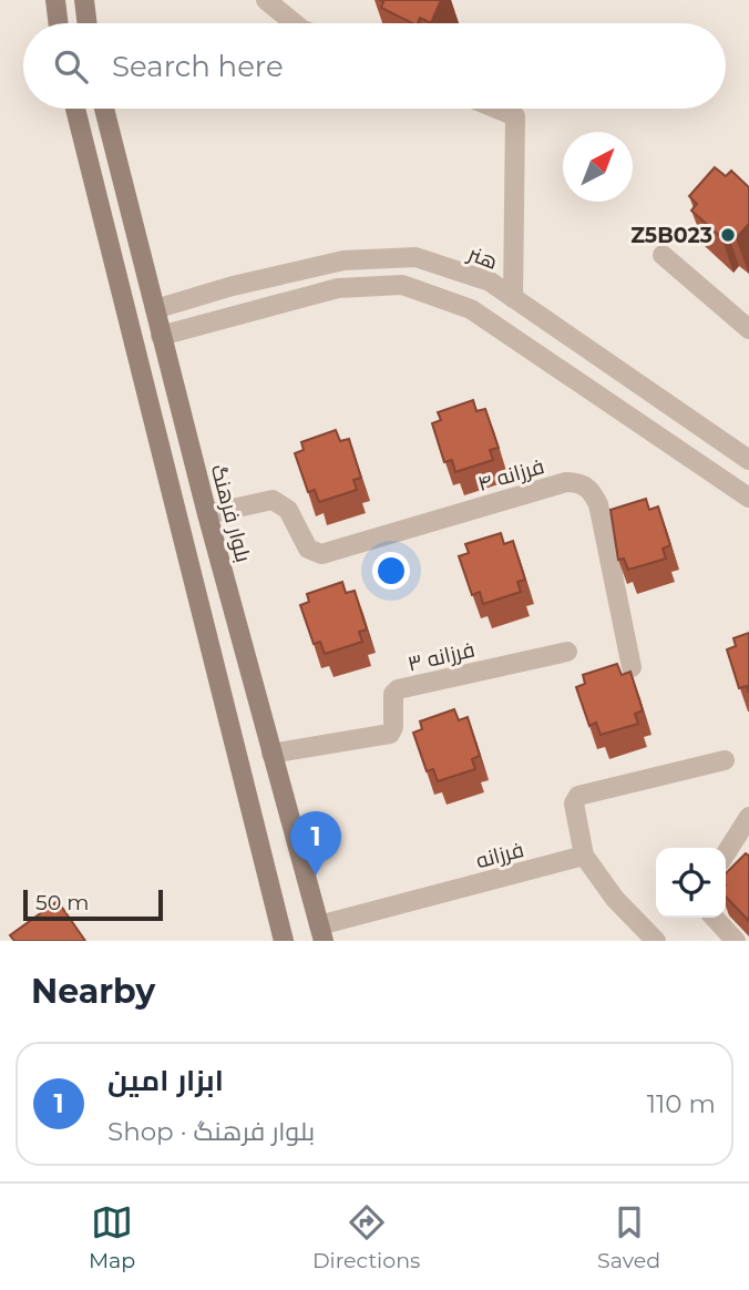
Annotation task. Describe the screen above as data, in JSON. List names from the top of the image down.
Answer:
{
  "streets": {
    "main road": ["بلوار فرهنگ"],
    "street": [
      "هنر",
      "فرزانه ۴",
      "فرزانه ۳",
      "فرزانه"
    ]
  },
  "crossings": [
    ["هنر", "بلوار فرهنگ"],
    ["فرزانه ۴", "بلوار فرهنگ"],
    ["بلوار فرهنگ", "فرزانه ۳"],
    ["بلوار فرهنگ", "فرزانه"]
  ],
  "places": ["Z5B023"],
  "scale_bar": "50 m",
  "north": "top right",
  "page": {
    "search": "Search here",
    "pins": "1",
    "scale": "50 m",
    "heading": "Nearby",
    "list": [
      {
        "mark": "1",
        "name": "ابزار امین",
        "note": "Shop · بلوار فرهنگ",
        "value": "110 m"
      }
    ],
    "nav": ["Map", "Directions", "Saved"]
  }
}
